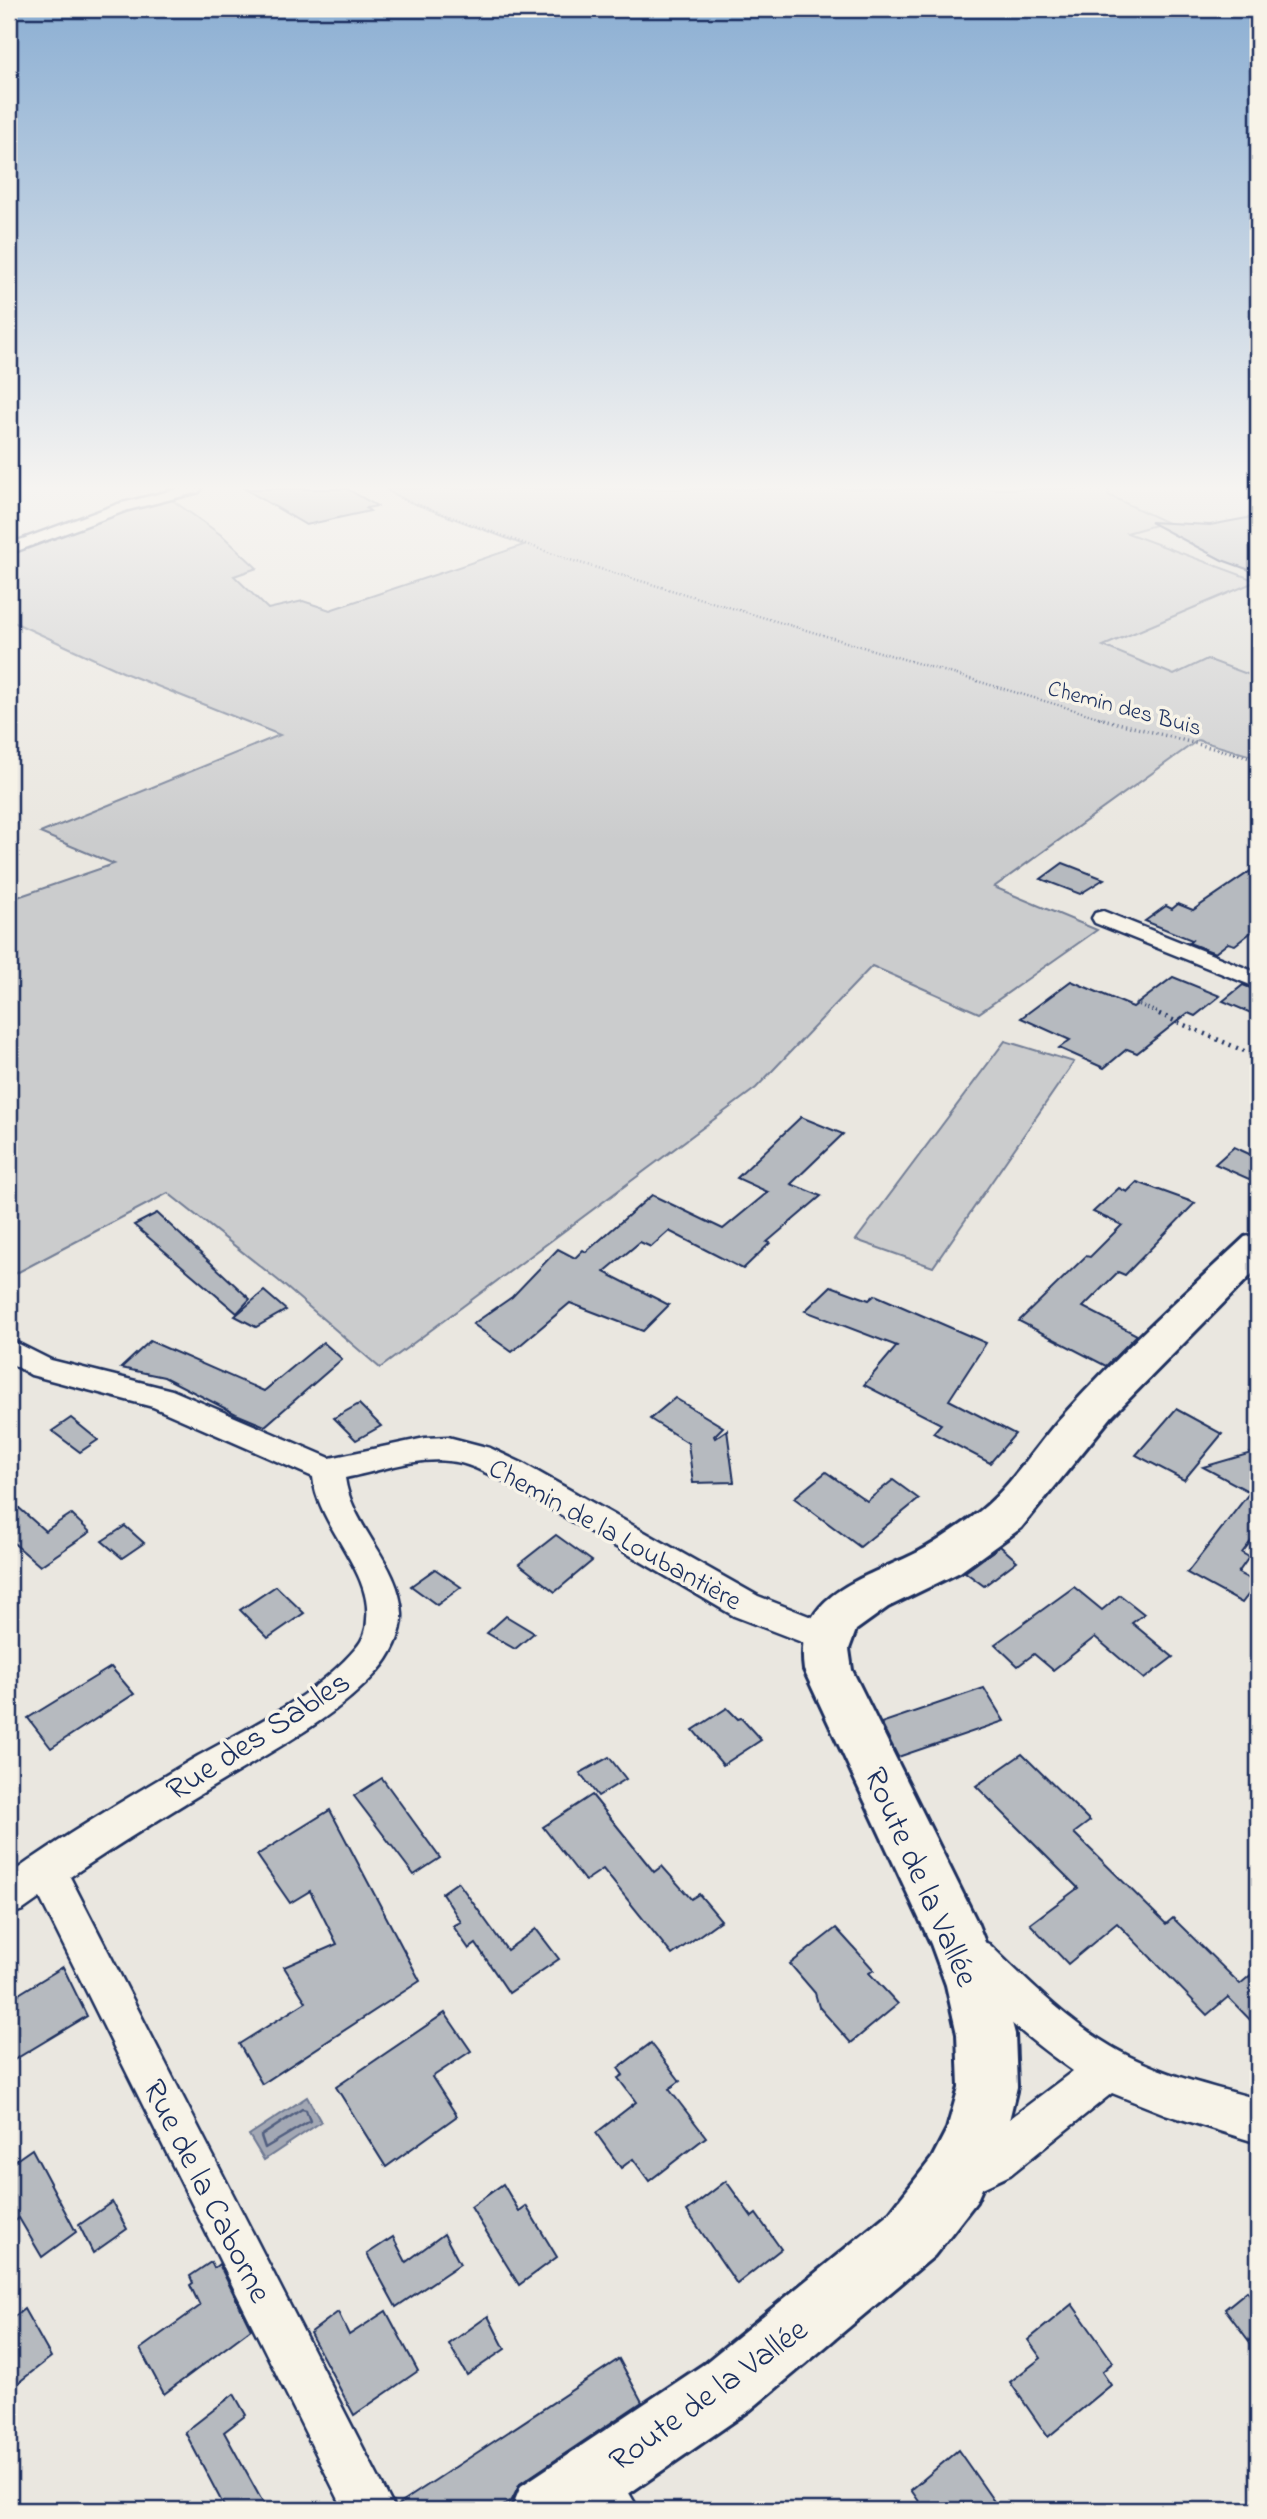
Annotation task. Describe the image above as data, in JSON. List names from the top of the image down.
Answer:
{
  "streets": {
    "street": [
      "Chemin de la Loubantière",
      "Rue des Sables",
      "Route de la Vallée",
      "Rue de la Caborne"
    ],
    "path": ["Chemin des Buis"]
  },
  "crossings": [
    ["Chemin de la Loubantière", "Rue des Sables"],
    ["Chemin de la Loubantière", "Route de la Vallée"],
    ["Rue des Sables", "Rue de la Caborne"]
  ]
}
